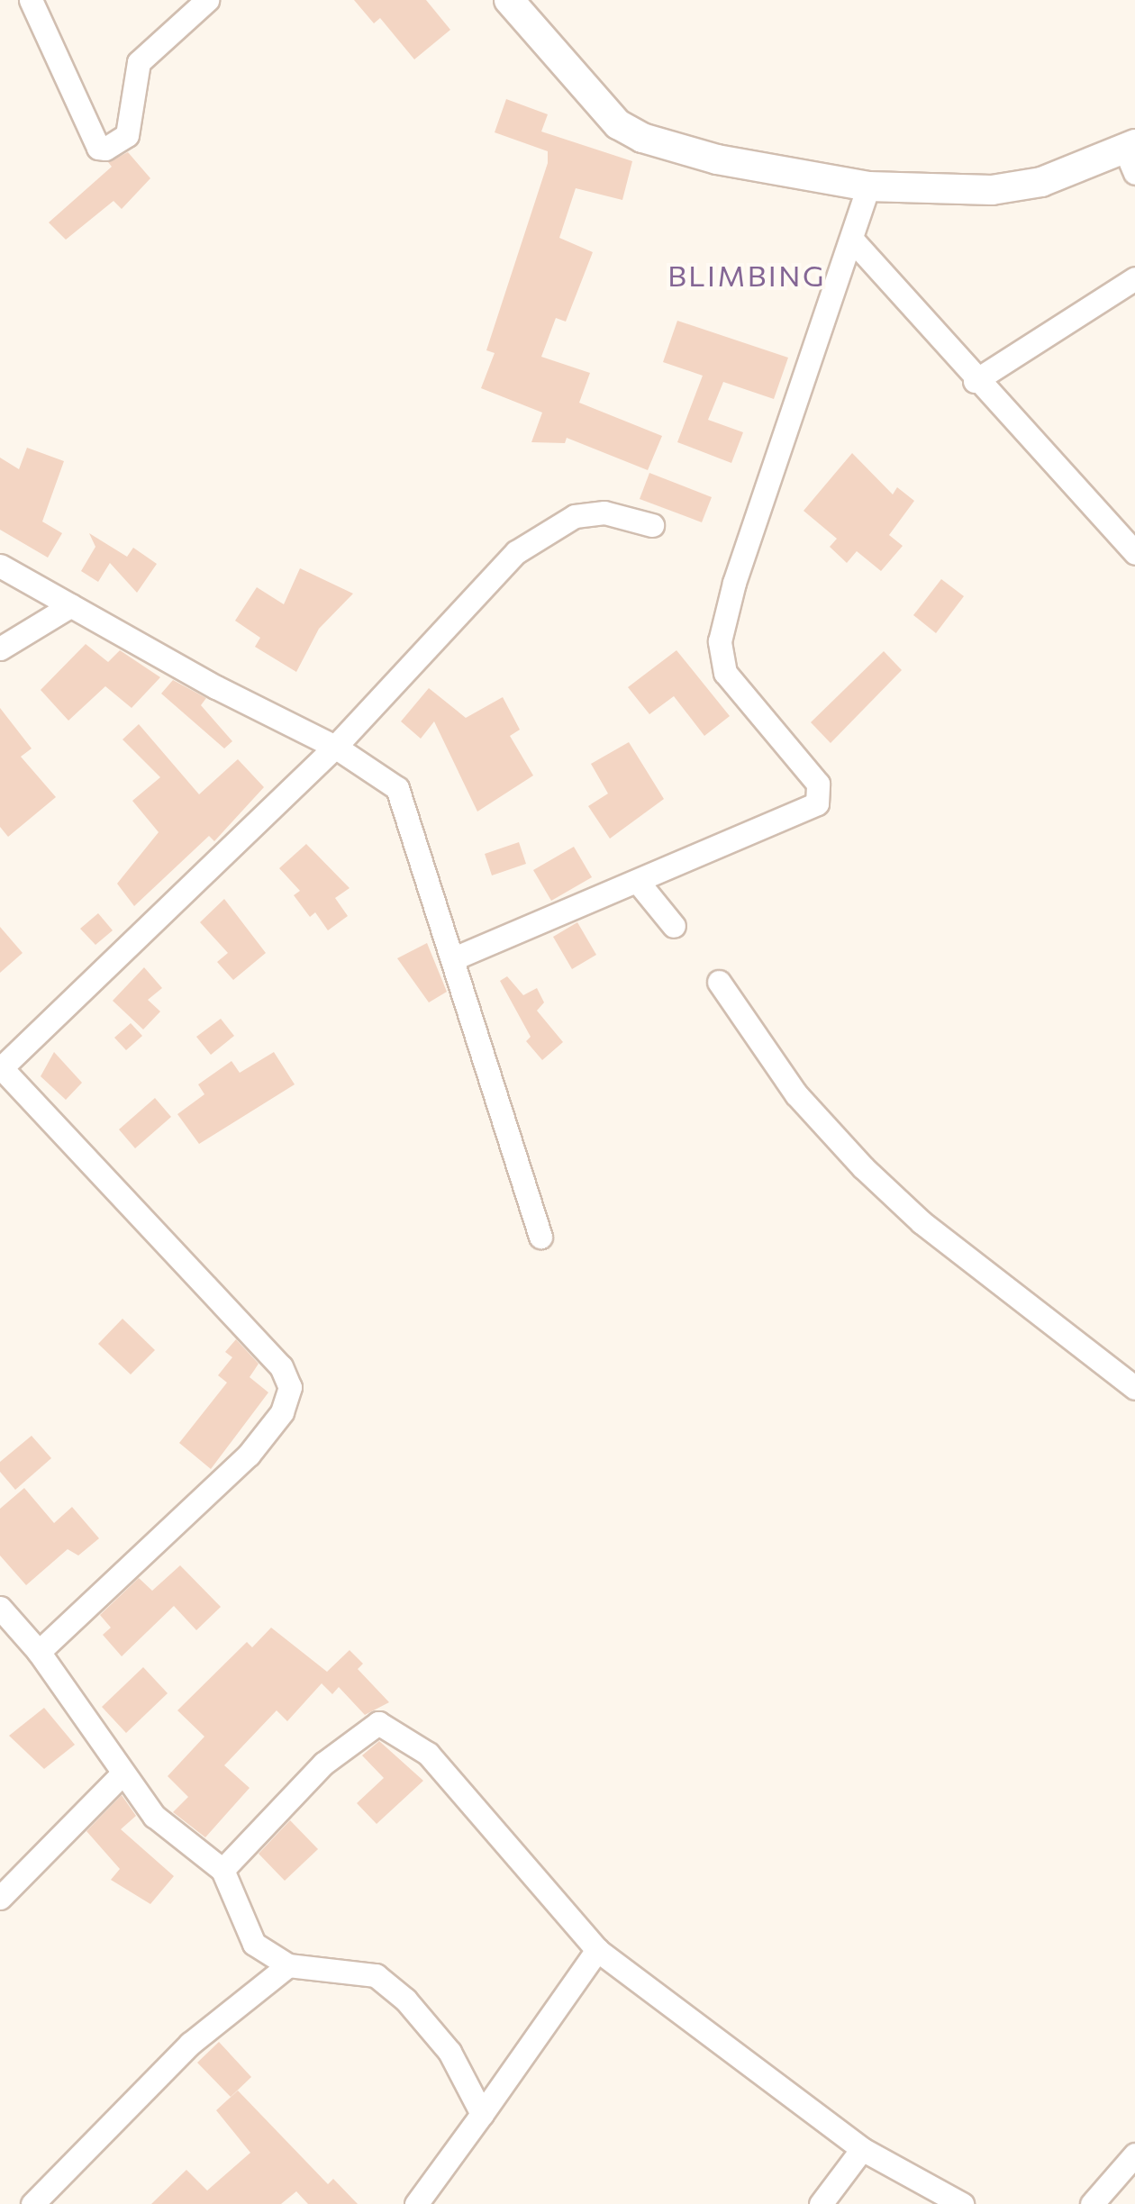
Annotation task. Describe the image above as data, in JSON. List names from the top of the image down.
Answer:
{
  "districts": ["BLIMBING"]
}
